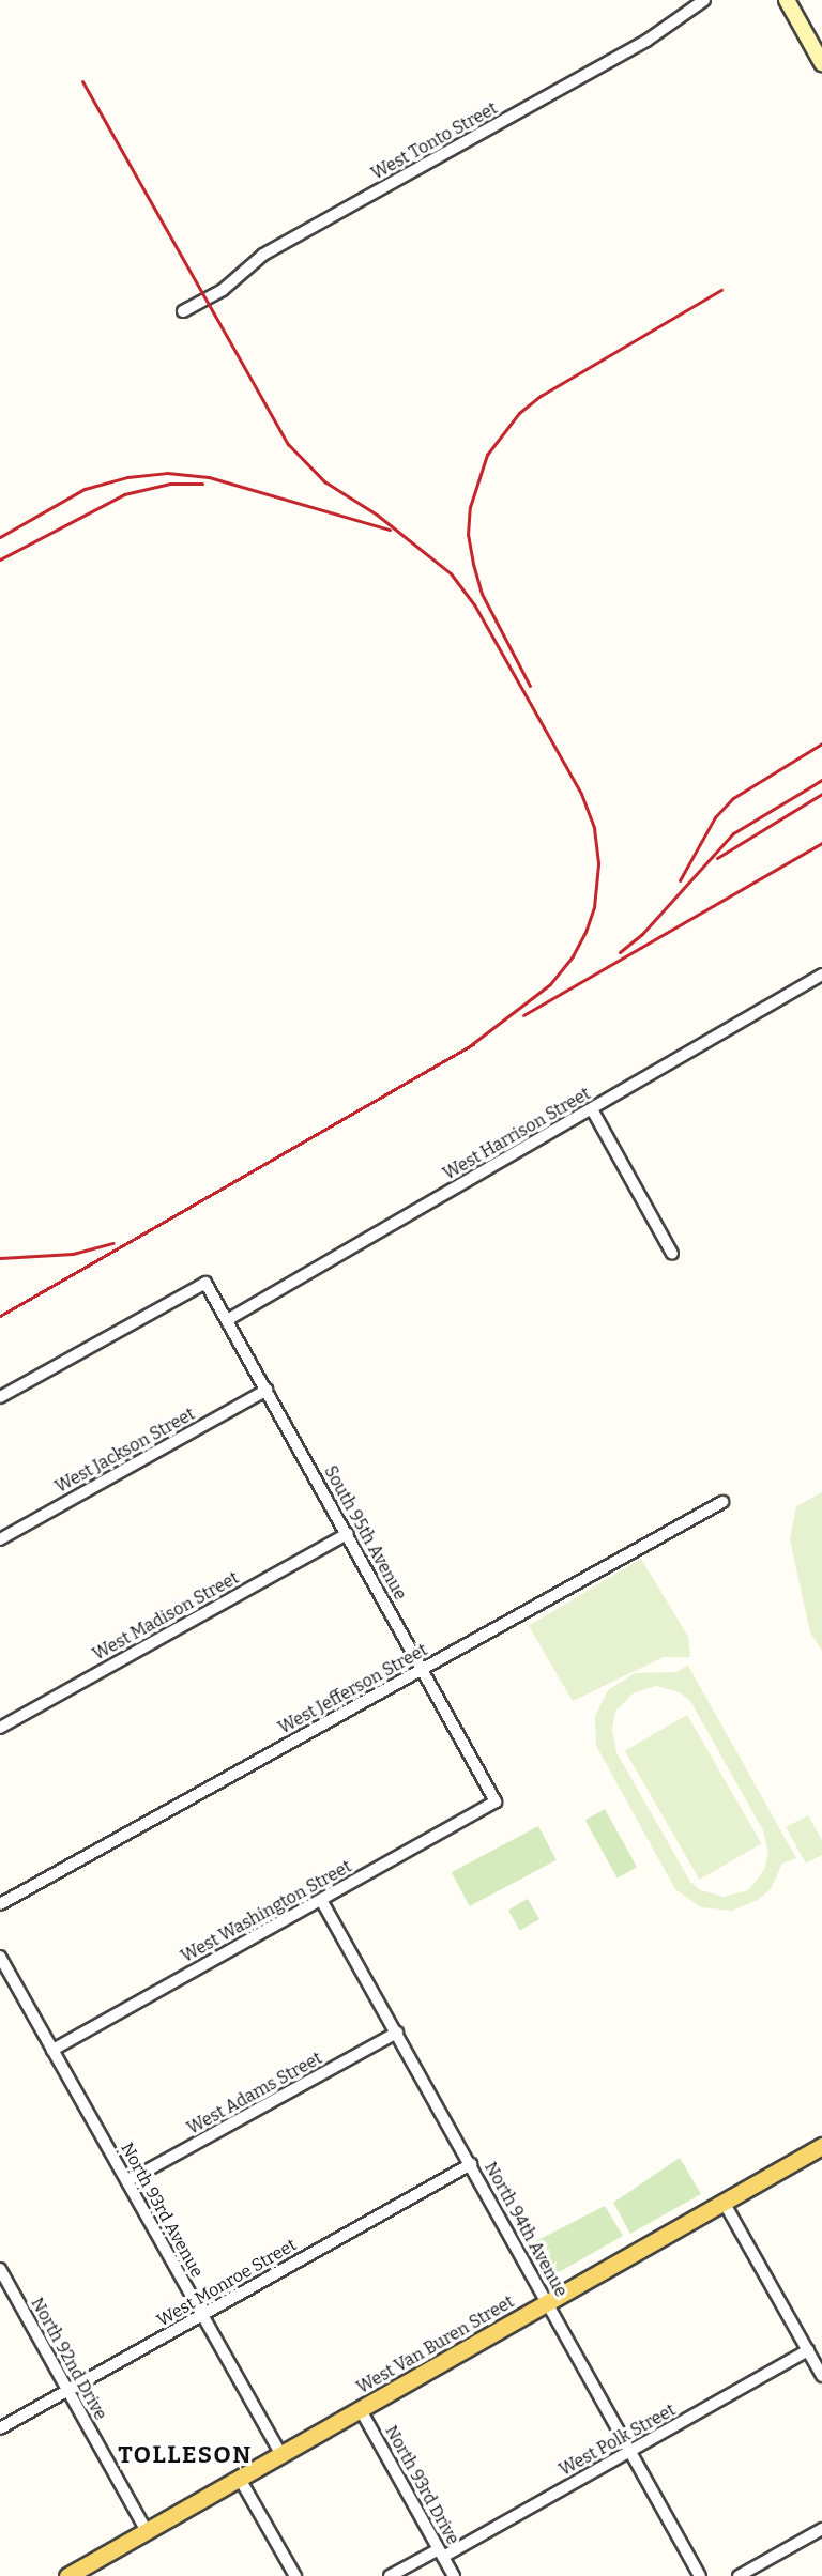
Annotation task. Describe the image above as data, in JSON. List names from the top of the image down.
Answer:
{
  "streets": {
    "main road": ["West Van Buren Street"],
    "street": [
      "West Tonto Street",
      "West Harrison Street",
      "West Jackson Street",
      "South 95th Avenue",
      "West Madison Street",
      "West Jefferson Street",
      "West Washington Street",
      "West Adams Street",
      "North 93rd Avenue",
      "North 94th Avenue",
      "West Monroe Street",
      "North 92nd Drive",
      "West Polk Street",
      "North 93rd Drive"
    ]
  },
  "crossings": [
    ["West Harrison Street", "South 95th Avenue"],
    ["West Jackson Street", "South 95th Avenue"],
    ["South 95th Avenue", "West Madison Street"],
    ["South 95th Avenue", "West Jefferson Street"],
    ["South 95th Avenue", "West Washington Street"],
    ["West Washington Street", "North 93rd Avenue"],
    ["West Washington Street", "North 94th Avenue"],
    ["West Adams Street", "North 93rd Avenue"],
    ["West Adams Street", "North 94th Avenue"],
    ["North 93rd Avenue", "West Monroe Street"],
    ["North 93rd Avenue", "West Van Buren Street"],
    ["North 94th Avenue", "West Monroe Street"],
    ["North 94th Avenue", "West Van Buren Street"],
    ["North 94th Avenue", "West Polk Street"],
    ["West Monroe Street", "North 92nd Drive"],
    ["West Van Buren Street", "North 92nd Drive"],
    ["West Van Buren Street", "North 93rd Drive"],
    ["West Polk Street", "North 93rd Drive"]
  ],
  "districts": ["TOLLESON"]
}
